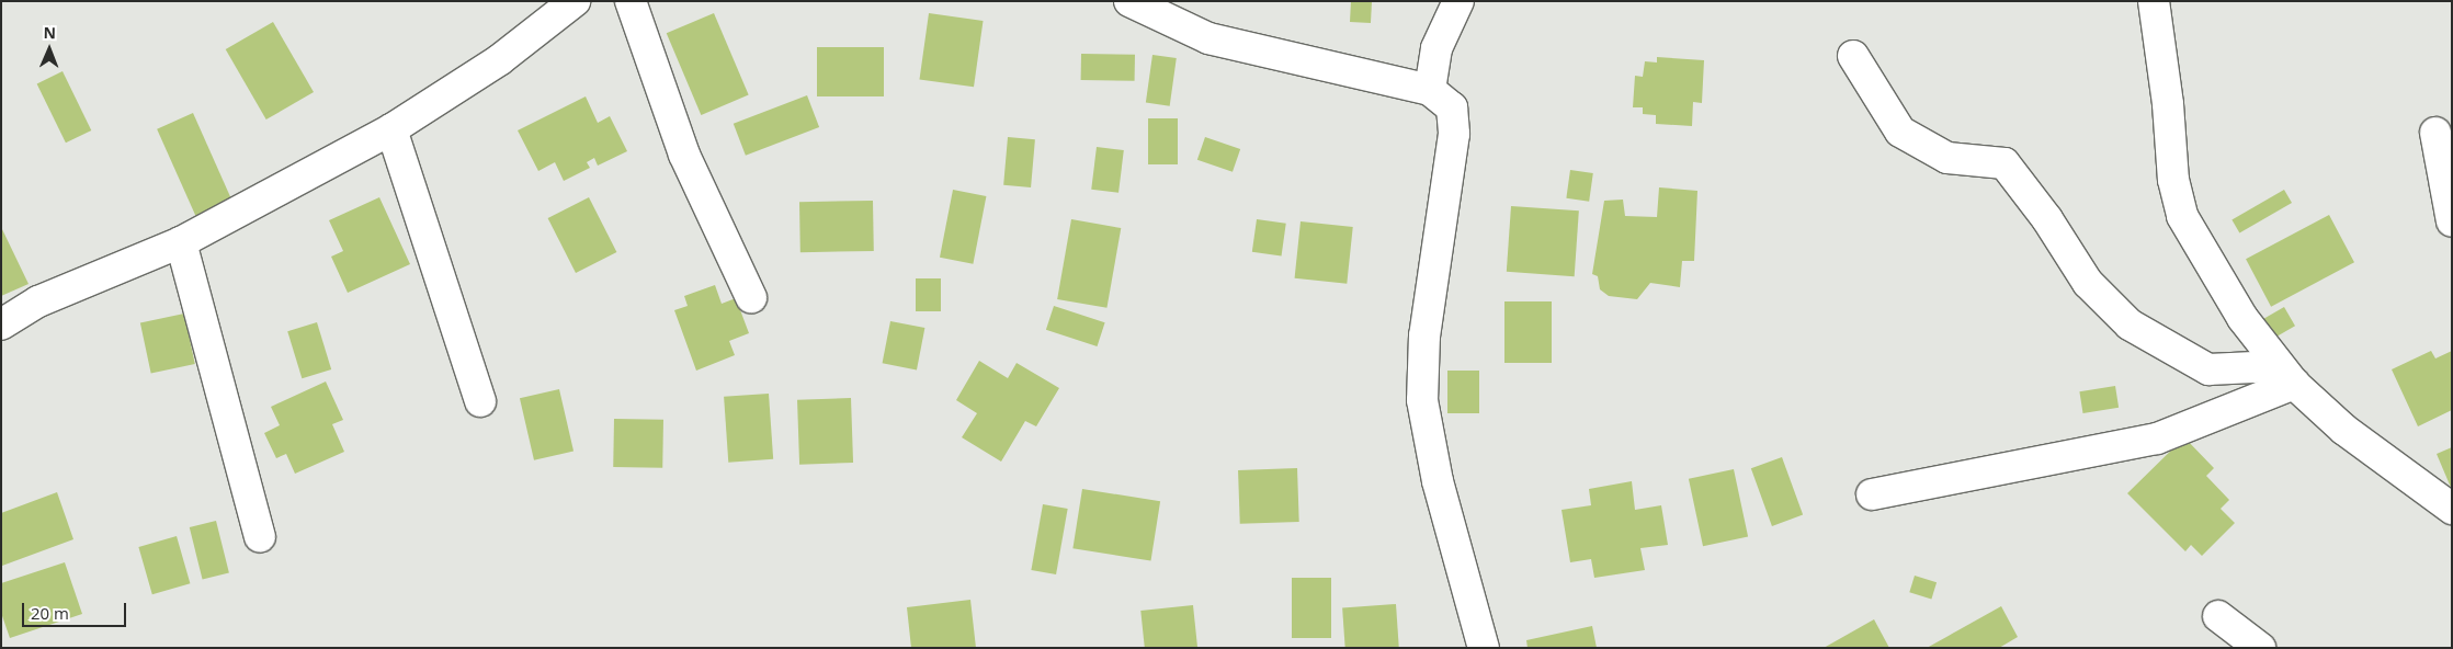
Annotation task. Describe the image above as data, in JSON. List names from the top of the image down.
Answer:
{
  "scale_bar": "20 m",
  "north": "top"
}
